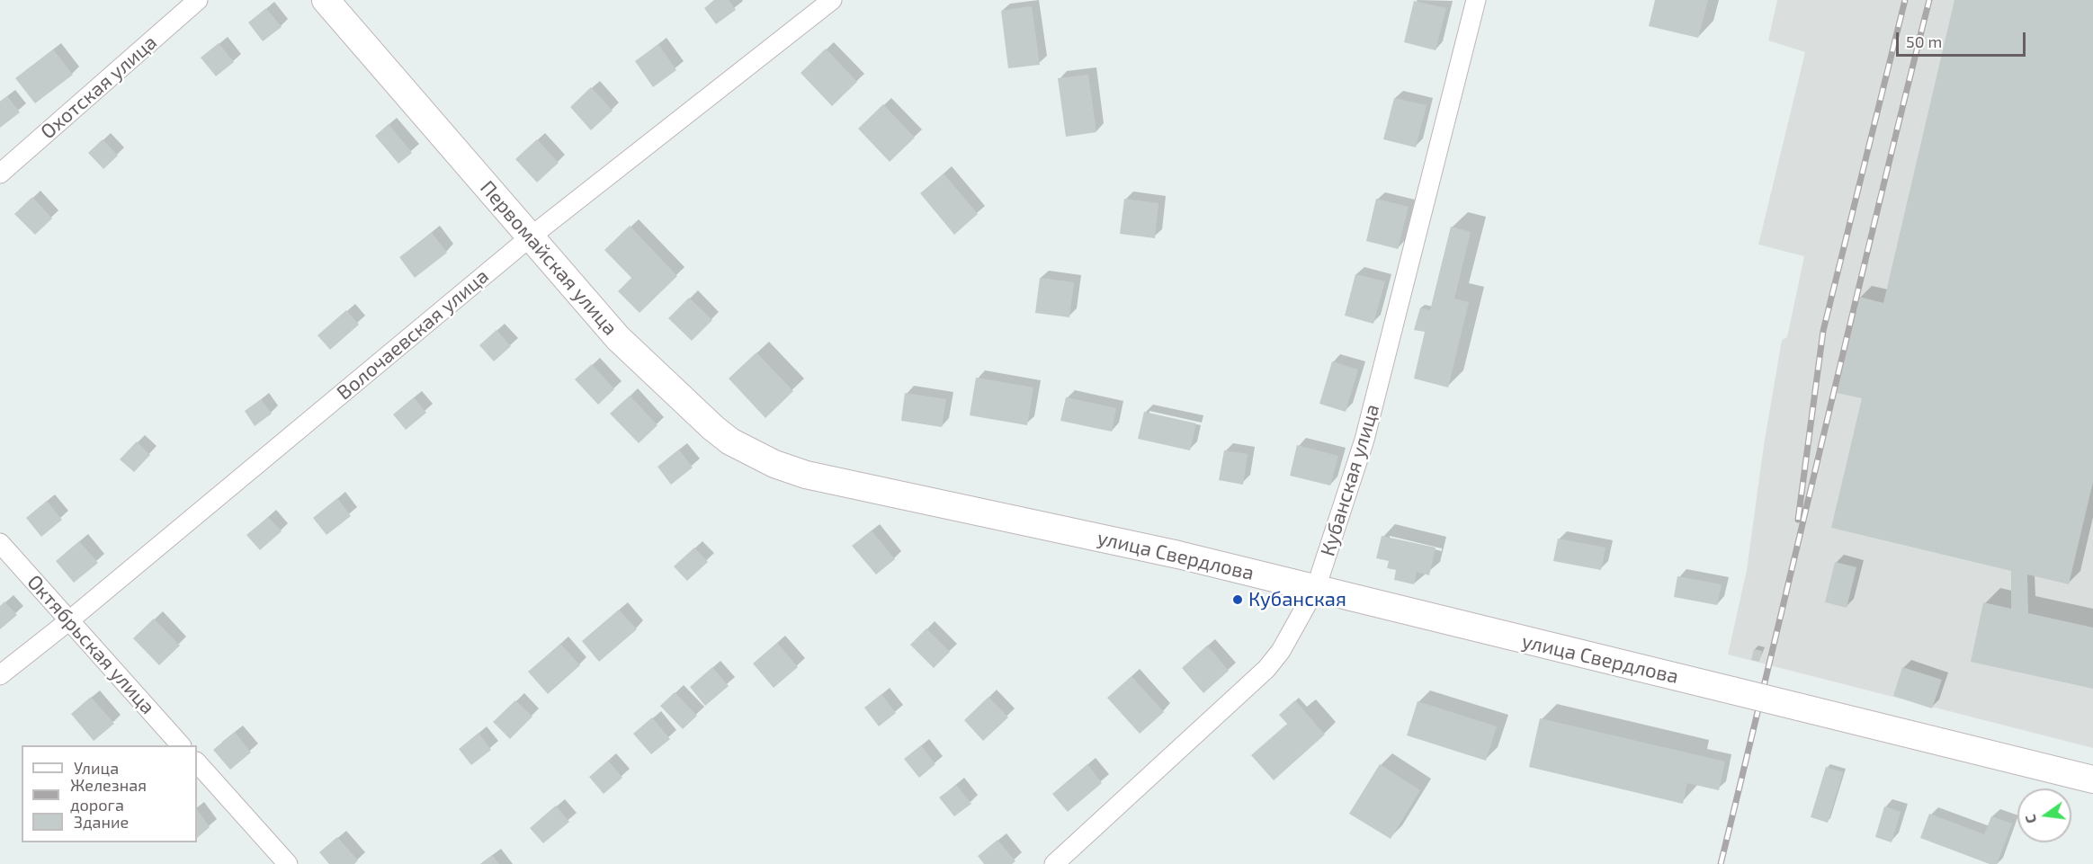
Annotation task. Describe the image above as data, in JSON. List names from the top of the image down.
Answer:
{
  "streets": {
    "main road": ["Первомайская улица", "улица Свердлова"],
    "street": [
      "Охотская улица",
      "Волочаевская улица",
      "Кубанская улица",
      "Октябрьская улица"
    ]
  },
  "crossings": [
    ["Первомайская улица", "Волочаевская улица"],
    ["Первомайская улица", "улица Свердлова"],
    ["Волочаевская улица", "Октябрьская улица"],
    ["Кубанская улица", "улица Свердлова"]
  ],
  "places": ["Кубанская"],
  "legend": ["Улица", "Железная дорога", "Здание"],
  "scale_bar": "50 m",
  "north": "left"
}
